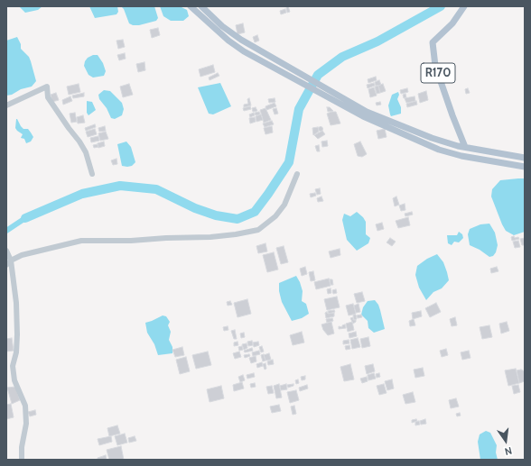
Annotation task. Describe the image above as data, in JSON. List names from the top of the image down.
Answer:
{
  "streets": {
    "main road": ["R170"]
  },
  "north": "bottom"
}
